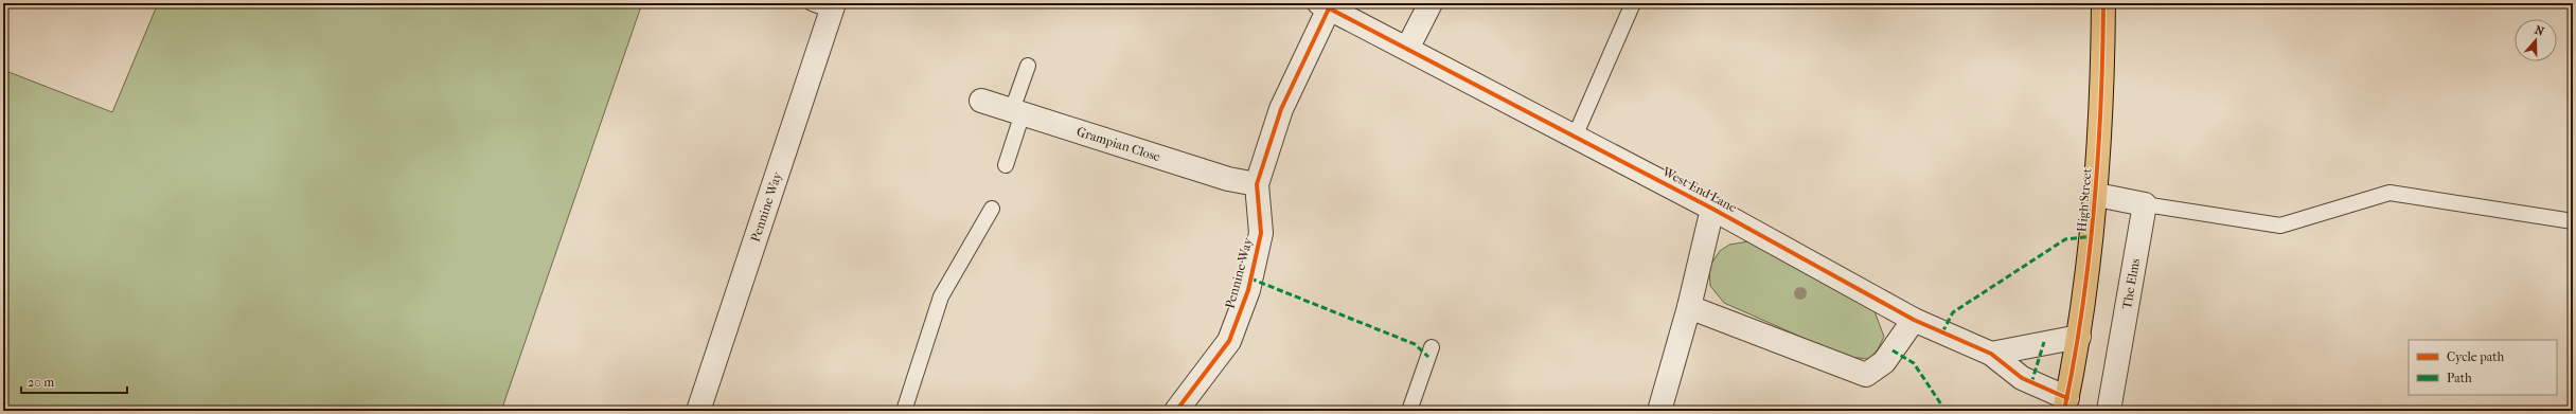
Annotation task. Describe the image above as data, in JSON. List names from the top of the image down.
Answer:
{
  "streets": {
    "main road": ["High Street"],
    "street": [
      "Grampian Close",
      "West End Lane",
      "Pennine Way",
      "The Elms"
    ]
  },
  "crossings": [
    ["Grampian Close", "Pennine Way"],
    ["West End Lane", "High Street"],
    ["West End Lane", "Pennine Way"]
  ],
  "legend": ["Cycle path", "Path"],
  "scale_bar": "20 m",
  "north": "top"
}
